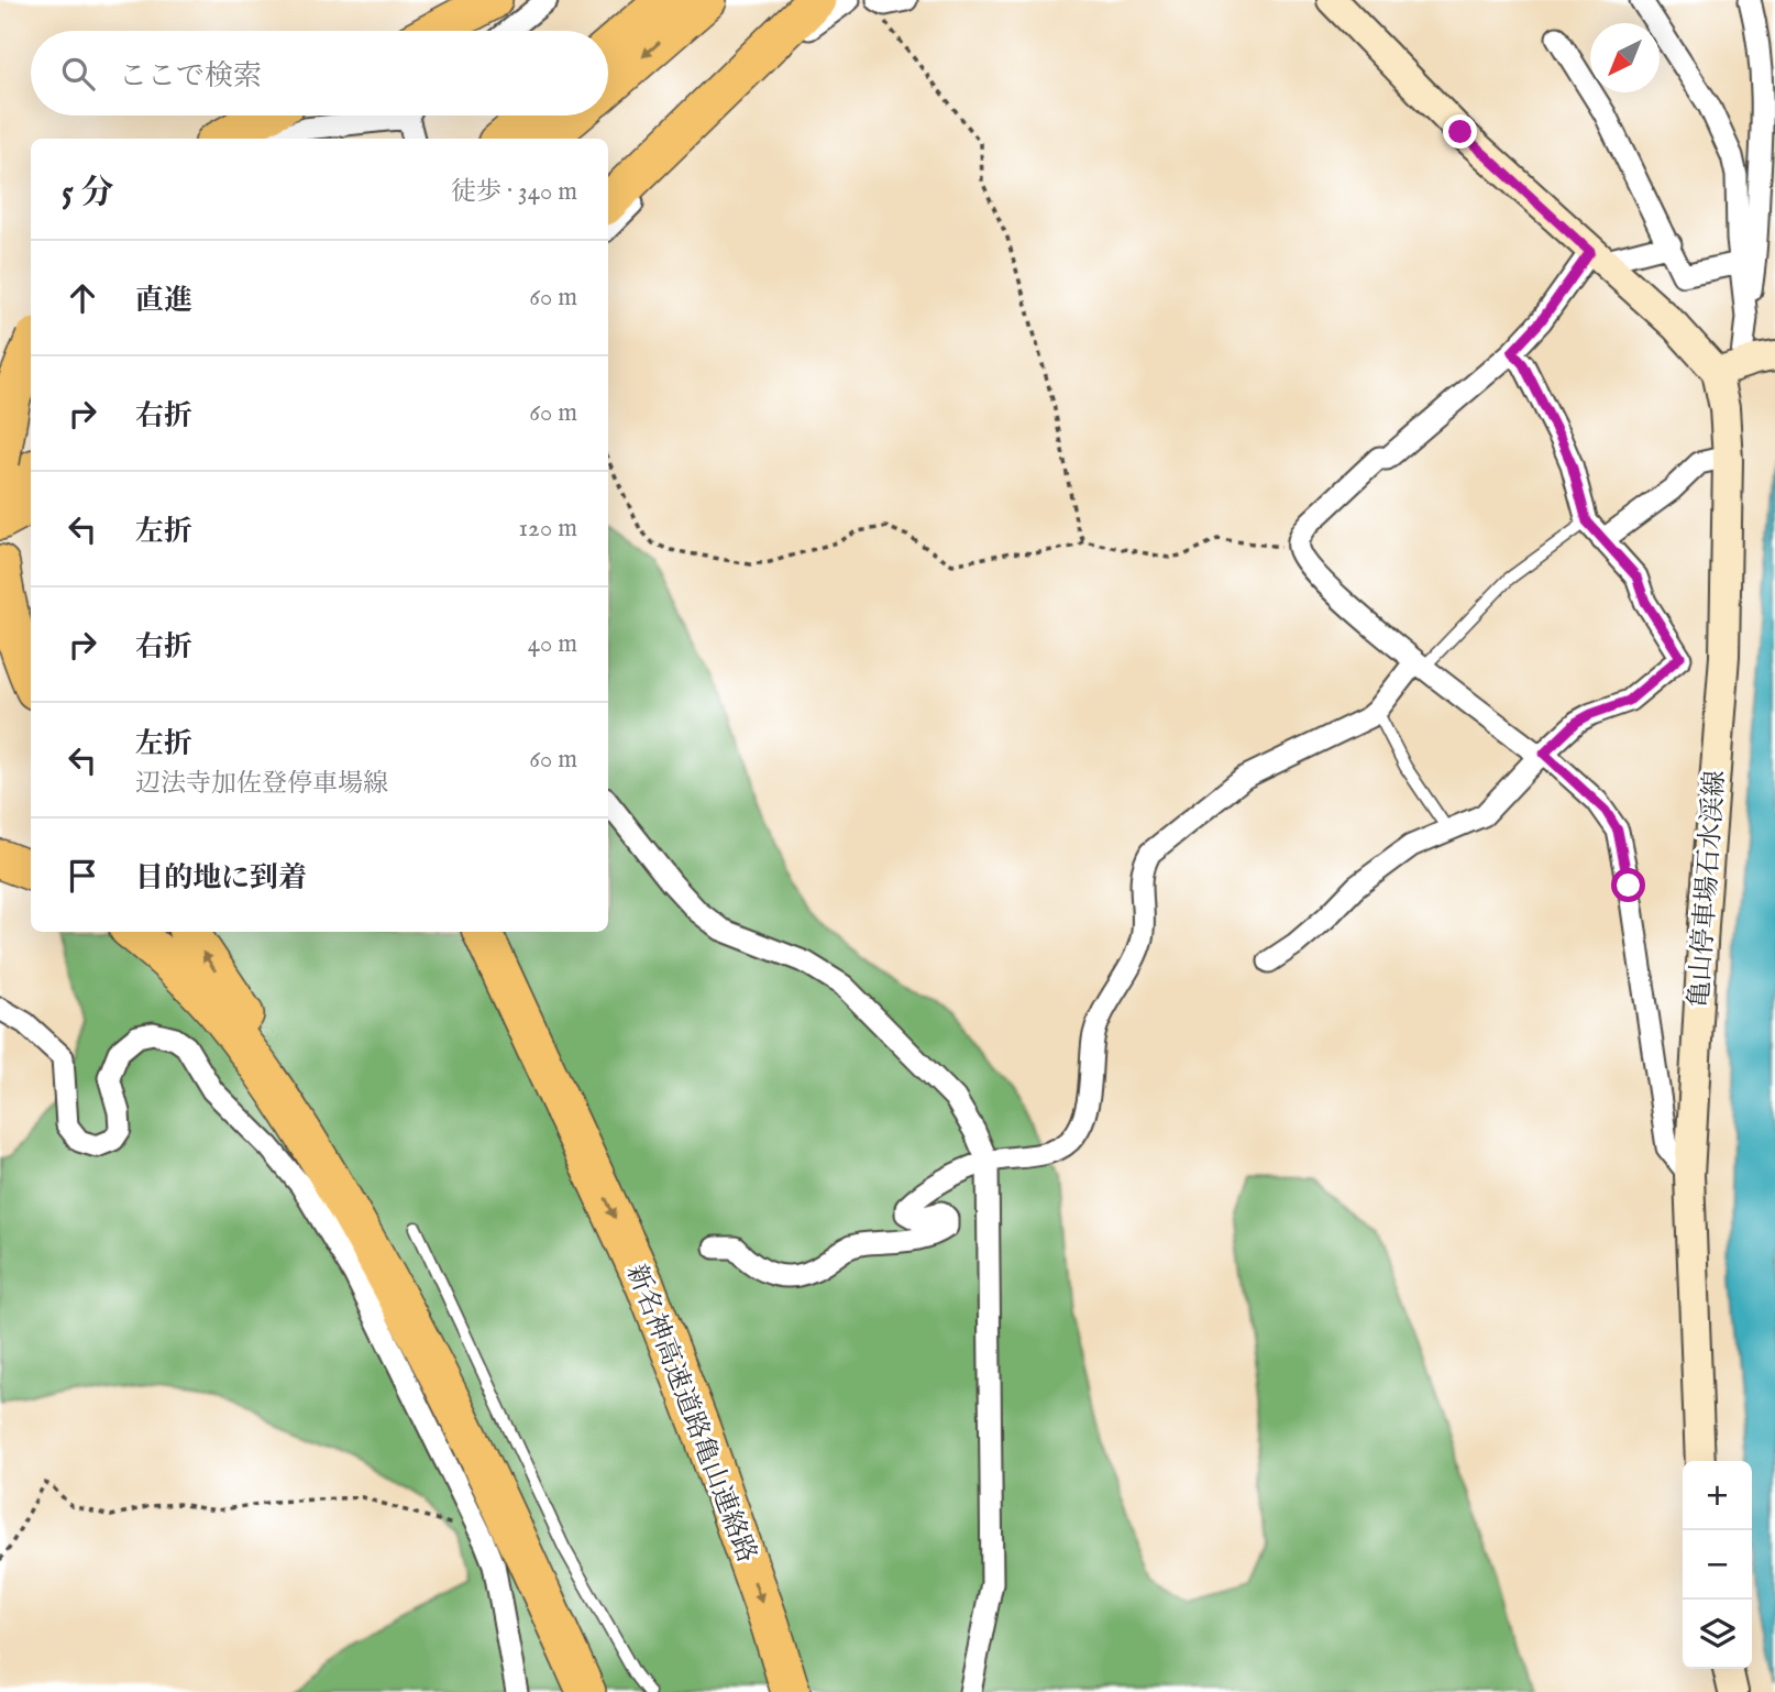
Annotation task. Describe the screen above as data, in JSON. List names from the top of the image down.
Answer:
{
  "streets": {
    "highway": ["新名神高速道路亀山連絡路"],
    "main road": ["亀山停車場石水渓線"]
  },
  "north": "bottom left",
  "page": {
    "search": "ここで検索",
    "heading": ["5 分", "徒歩 · 340 m"],
    "list": [
      ["直進", "60 m"],
      ["右折", "60 m"],
      ["左折", "120 m"],
      ["右折", "40 m"],
      ["左折", "辺法寺加佐登停車場線", "60 m"],
      "目的地に到着"
    ],
    "map_buttons": ["+", "−"]
  }
}
